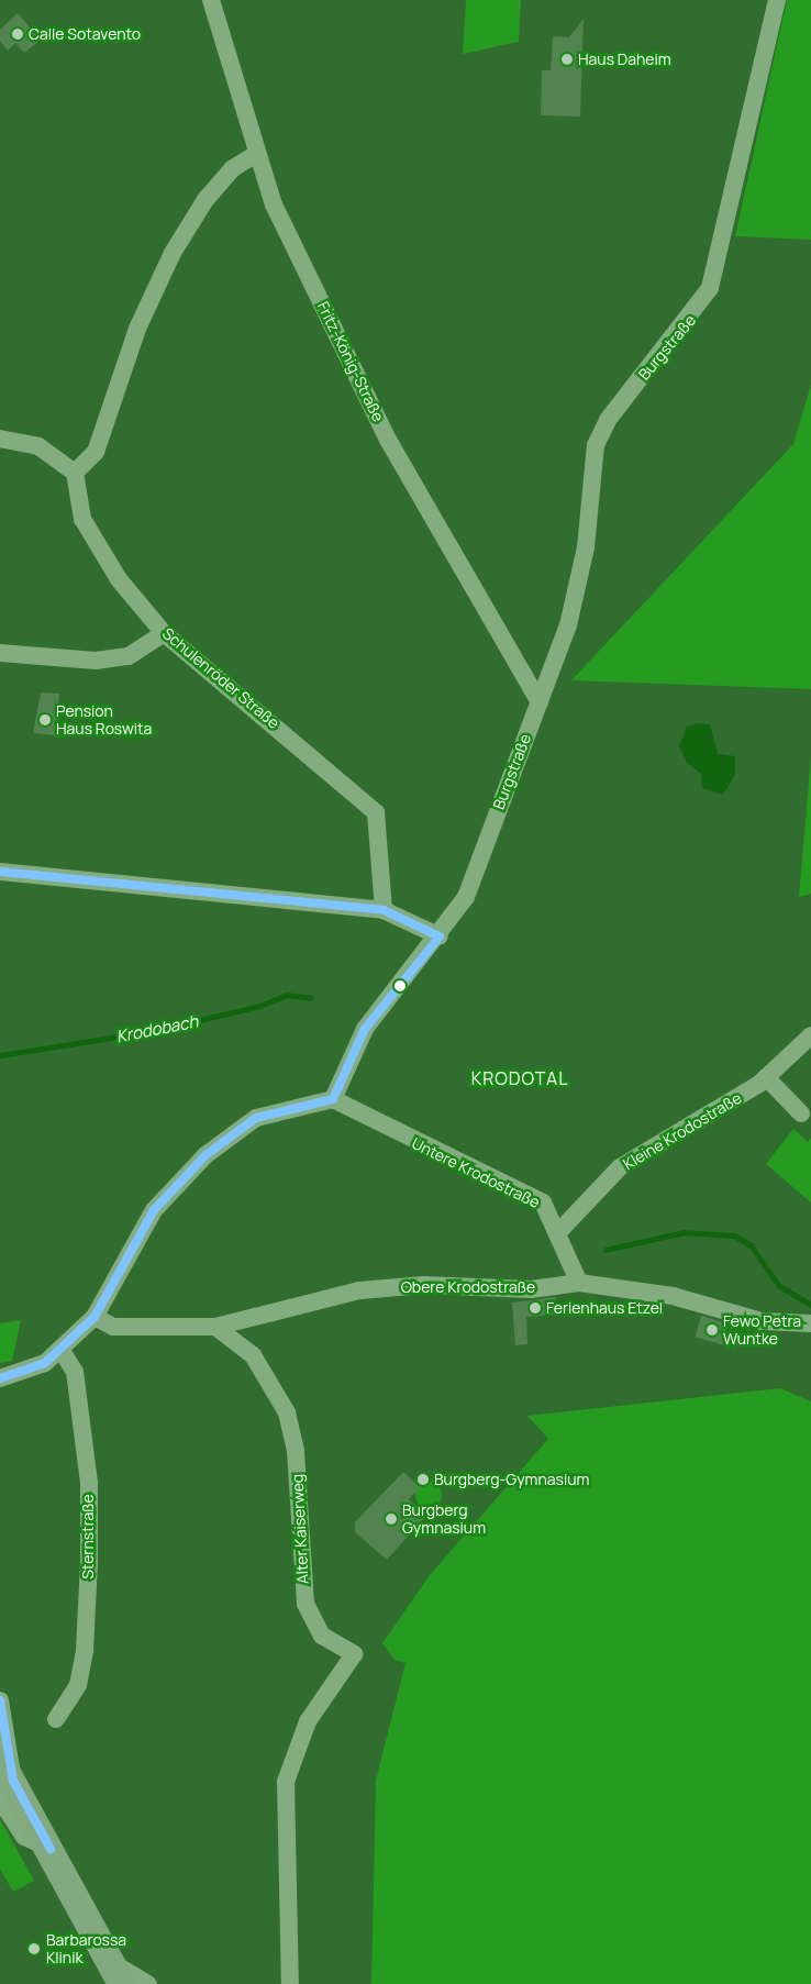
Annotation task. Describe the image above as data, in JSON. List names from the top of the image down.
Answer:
{
  "streets": {
    "street": [
      "Burgstraße",
      "Fritz-König-Straße",
      "Schulenröder Straße",
      "Kleine Krodostraße",
      "Untere Krodostraße",
      "Obere Krodostraße",
      "Alter Kaiserweg",
      "Sternstraße"
    ]
  },
  "crossings": [
    ["Burgstraße", "Fritz-König-Straße"],
    ["Burgstraße", "Untere Krodostraße"],
    ["Kleine Krodostraße", "Untere Krodostraße"],
    ["Untere Krodostraße", "Obere Krodostraße"],
    ["Obere Krodostraße", "Alter Kaiserweg"]
  ],
  "districts": ["KRODOTAL"],
  "water": ["Krodobach"],
  "places": [
    "Calle Sotavento",
    "Haus Daheim",
    "Pension Haus Roswita",
    "Ferienhaus Etzel",
    "Fewo Petra Wuntke",
    "Burgberg-Gymnasium",
    "Burgberg Gymnasium",
    "Barbarossa Klinik"
  ]
}
